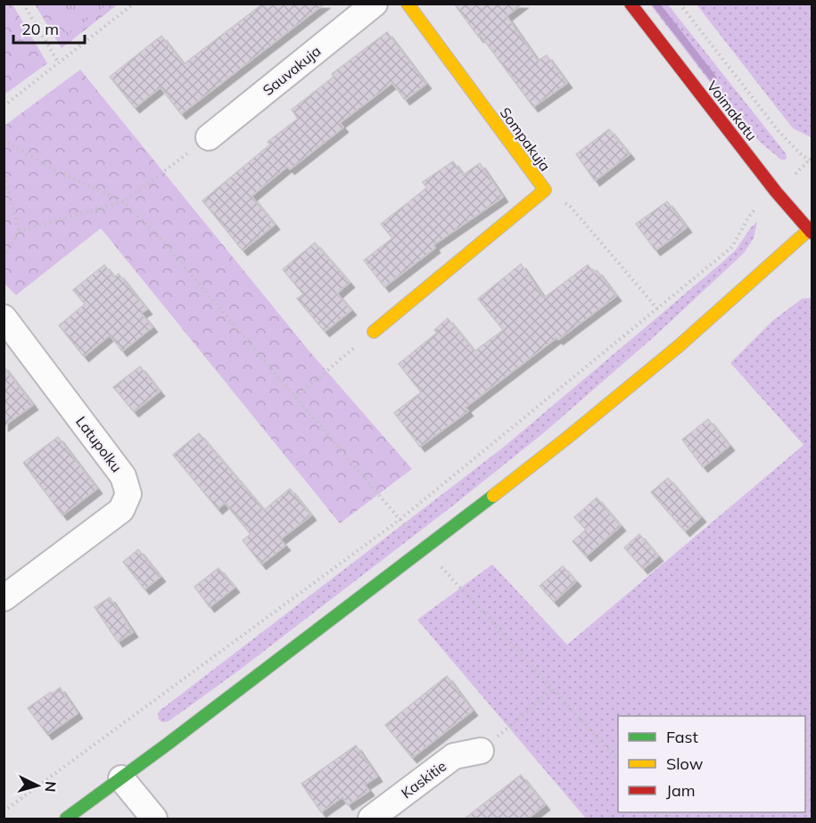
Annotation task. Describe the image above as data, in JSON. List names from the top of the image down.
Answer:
{
  "streets": {
    "street": [
      "Sauvakuja",
      "Voimakatu",
      "Sompakuja",
      "Latupolku",
      "Kaskitie"
    ]
  },
  "legend": ["Fast", "Slow", "Jam"],
  "scale_bar": "20 m",
  "north": "right"
}
